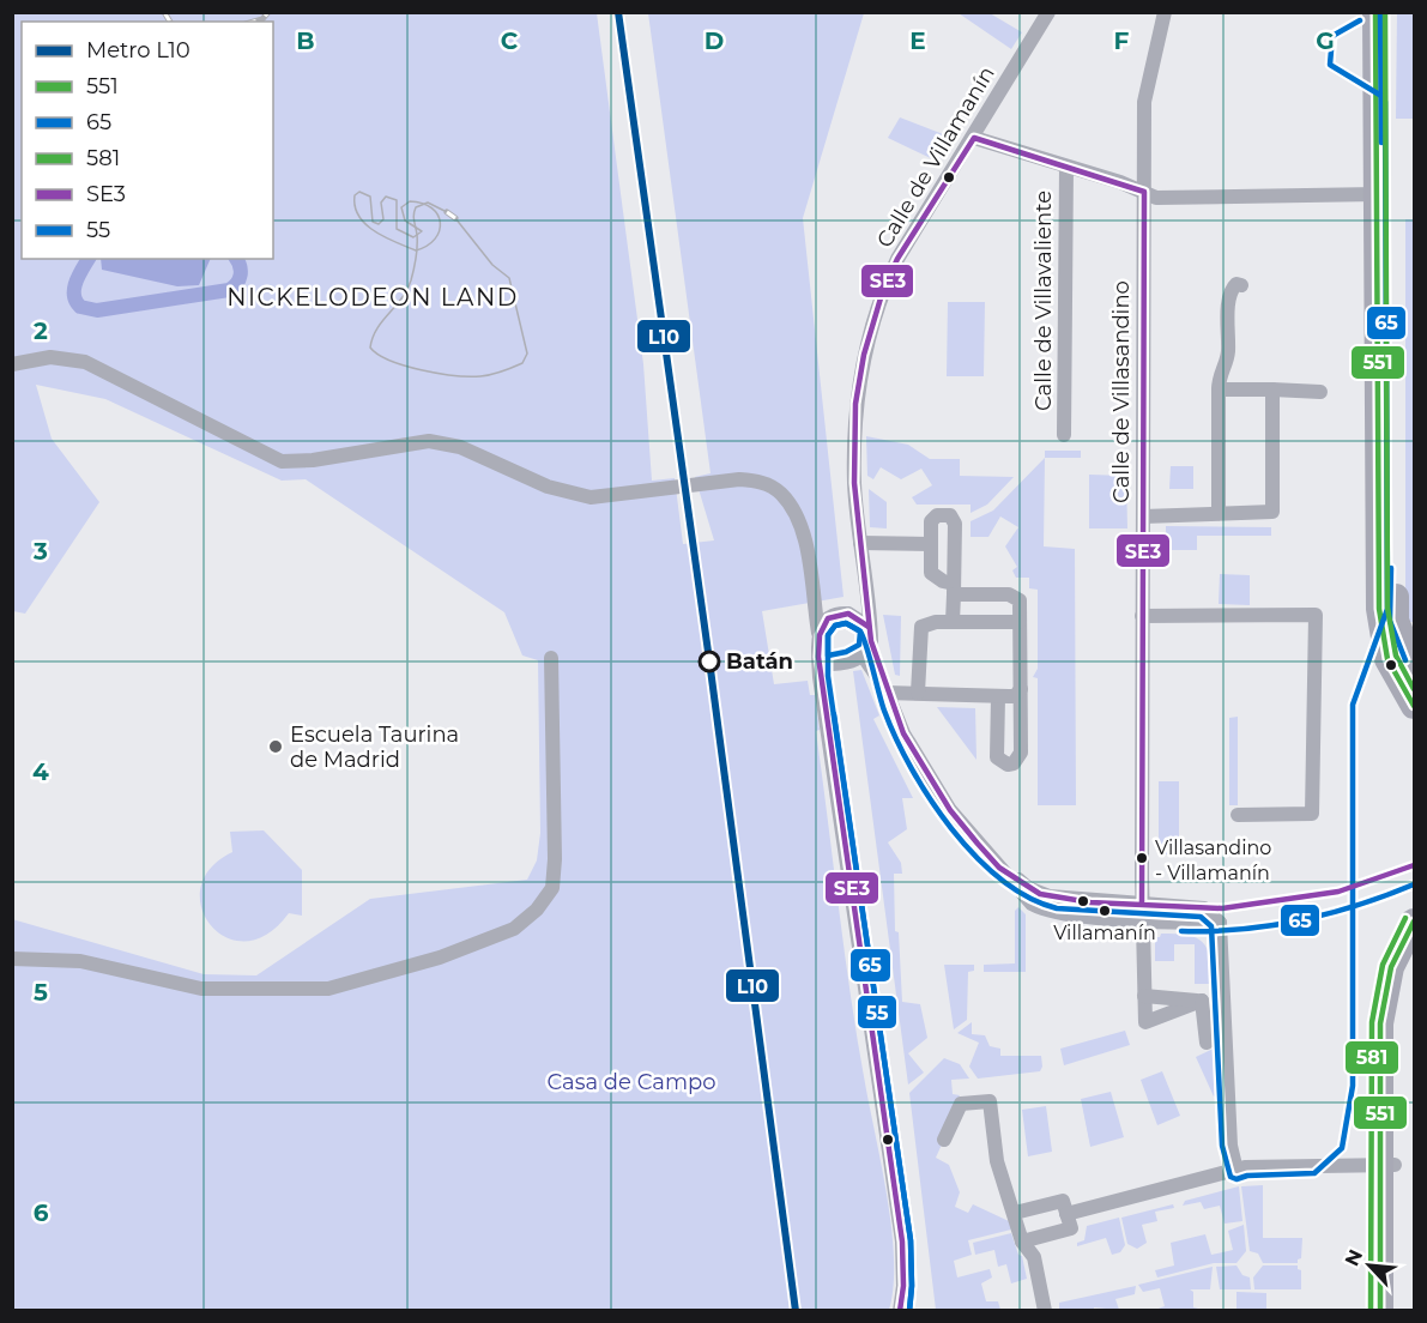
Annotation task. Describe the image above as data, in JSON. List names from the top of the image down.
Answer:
{
  "streets": {
    "street": ["Calle de Villamanín", "Calle de Villavaliente", "Calle de Villasandino"]
  },
  "crossings": [
    ["Calle de Villamanín", "Calle de Villavaliente"],
    ["Calle de Villamanín", "Calle de Villasandino"],
    ["Calle de Villavaliente", "Calle de Villasandino"]
  ],
  "districts": ["NICKELODEON LAND"],
  "parks": ["Casa de Campo"],
  "places": [
    "Batán",
    "Escuela Taurina de Madrid",
    "Villasandino - Villamanín",
    "Villamanín"
  ],
  "lines": [
    "metro line L10",
    "transit line 551",
    "transit line 65",
    "transit line 581",
    "transit line SE3",
    "transit line 55"
  ],
  "legend": [
    "Metro L10",
    "551",
    "65",
    "581",
    "SE3",
    "55"
  ],
  "north": "top left",
  "grid": {
    "columns": [
      "B",
      "C",
      "D",
      "E",
      "F",
      "G"
    ],
    "rows": [
      "2",
      "3",
      "4",
      "5",
      "6"
    ]
  }
}
